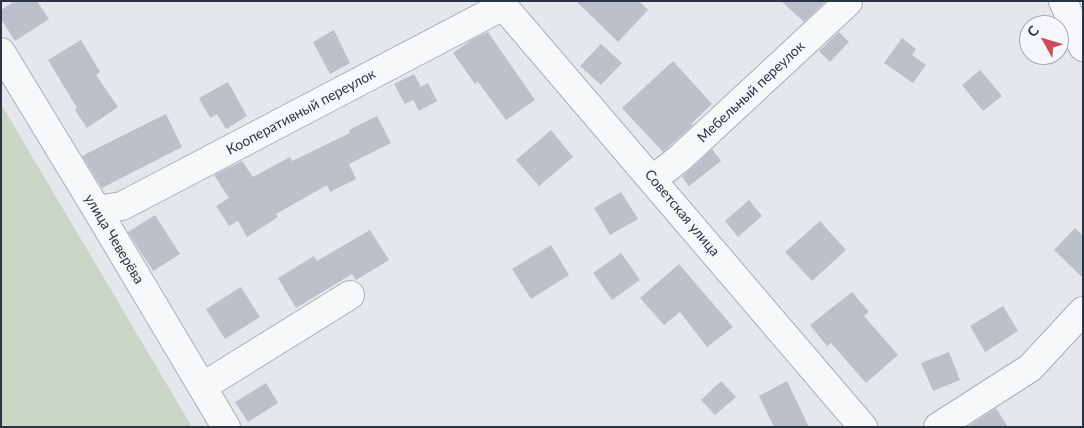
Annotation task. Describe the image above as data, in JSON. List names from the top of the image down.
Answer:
{
  "streets": {
    "street": [
      "Мебельный переулок",
      "Кооперативный переулок",
      "Советская улица",
      "улица Чеверёва"
    ]
  },
  "crossings": [
    ["Мебельный переулок", "Советская улица"],
    ["Кооперативный переулок", "Советская улица"],
    ["Кооперативный переулок", "улица Чеверёва"]
  ],
  "north": "top left"
}
